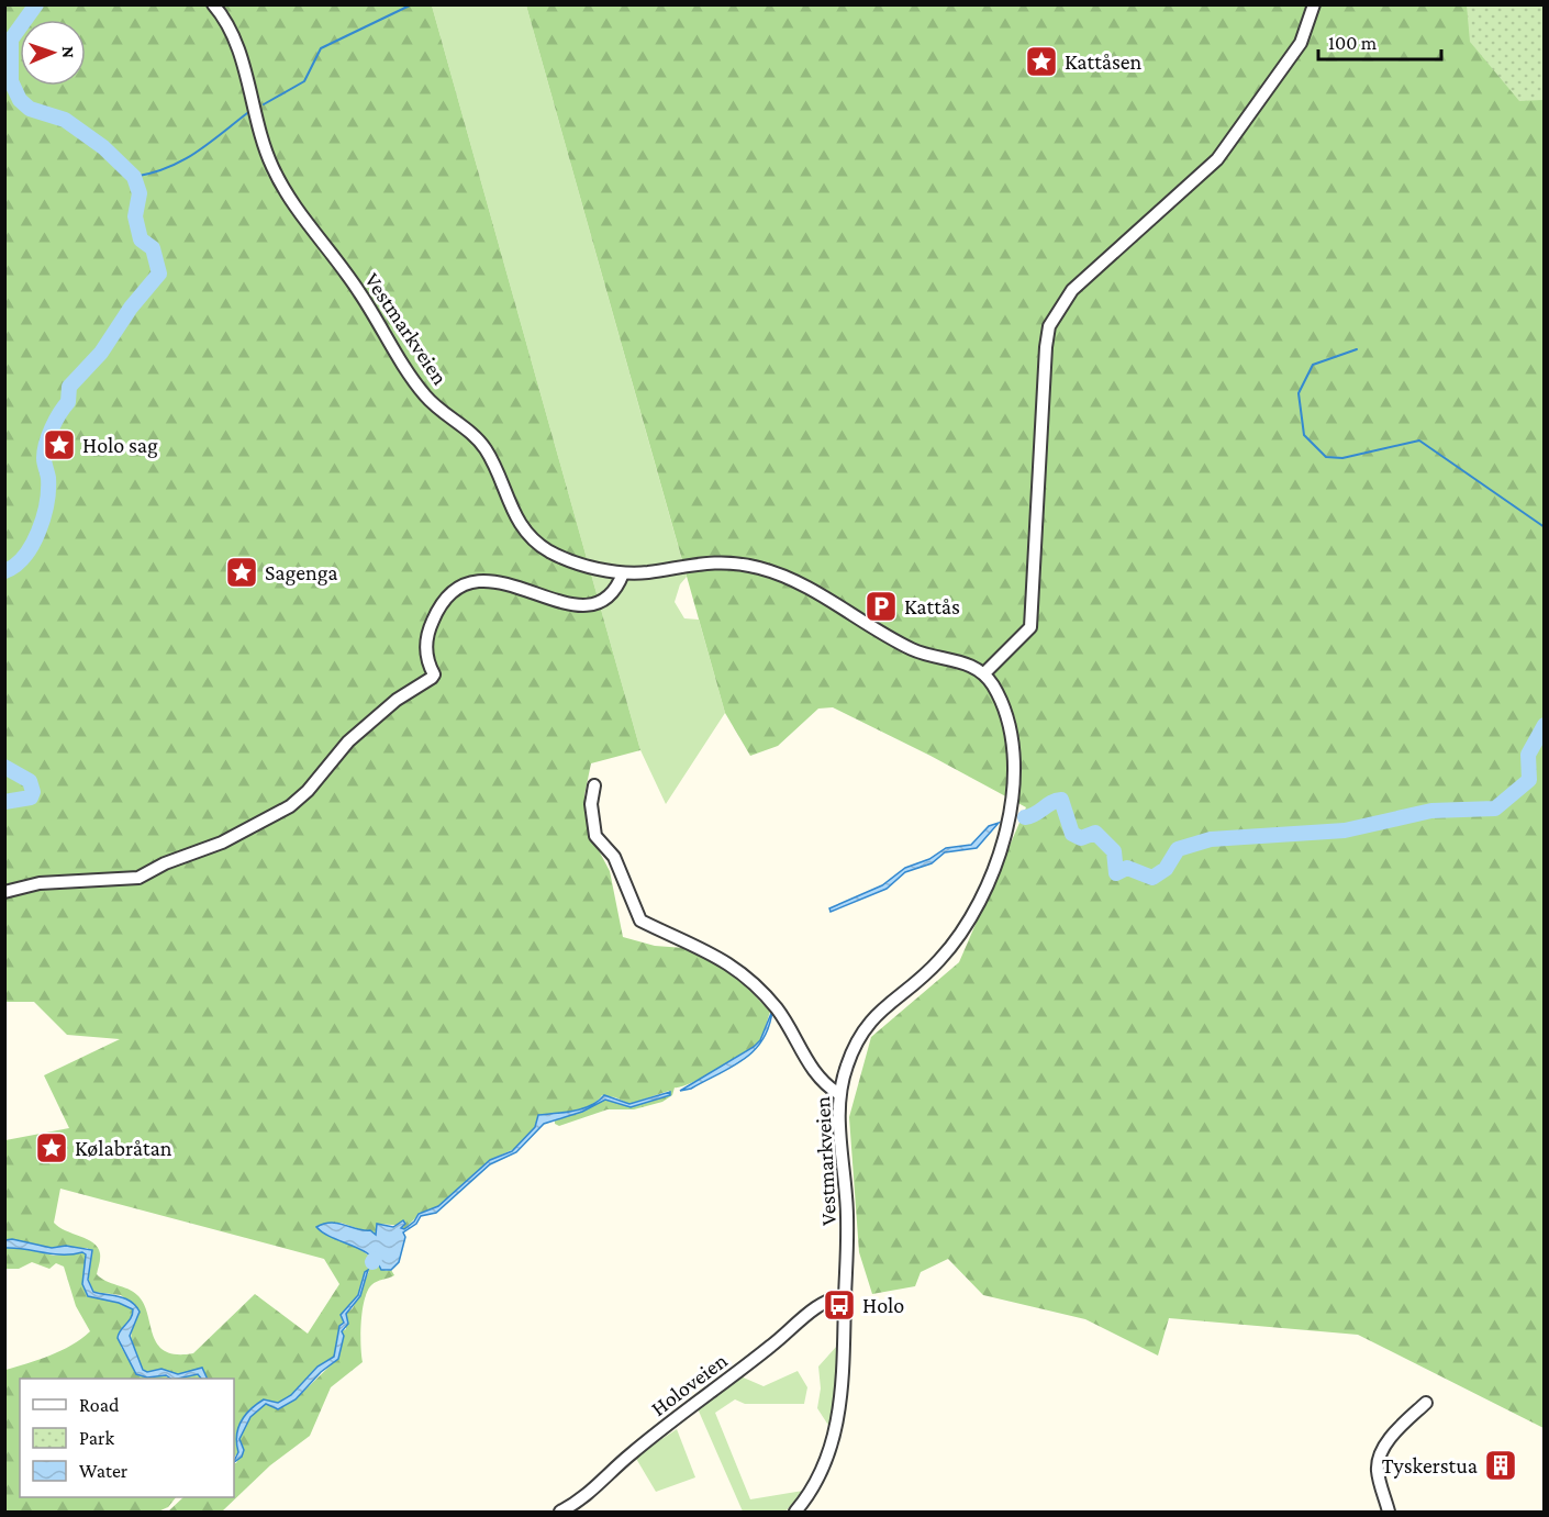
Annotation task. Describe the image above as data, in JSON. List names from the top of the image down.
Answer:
{
  "streets": {
    "street": ["Vestmarkveien", "Holoveien"]
  },
  "crossings": [
    ["Vestmarkveien", "Holoveien"]
  ],
  "places": {
    "place": [
      "Kattåsen",
      "Holo sag",
      "Sagenga",
      "Kølabråtan"
    ],
    "parking": ["Kattås"],
    "bus stop": ["Holo"],
    "building": ["Tyskerstua"]
  },
  "legend": ["Road", "Park", "Water"],
  "scale_bar": "100 m",
  "north": "right"
}
